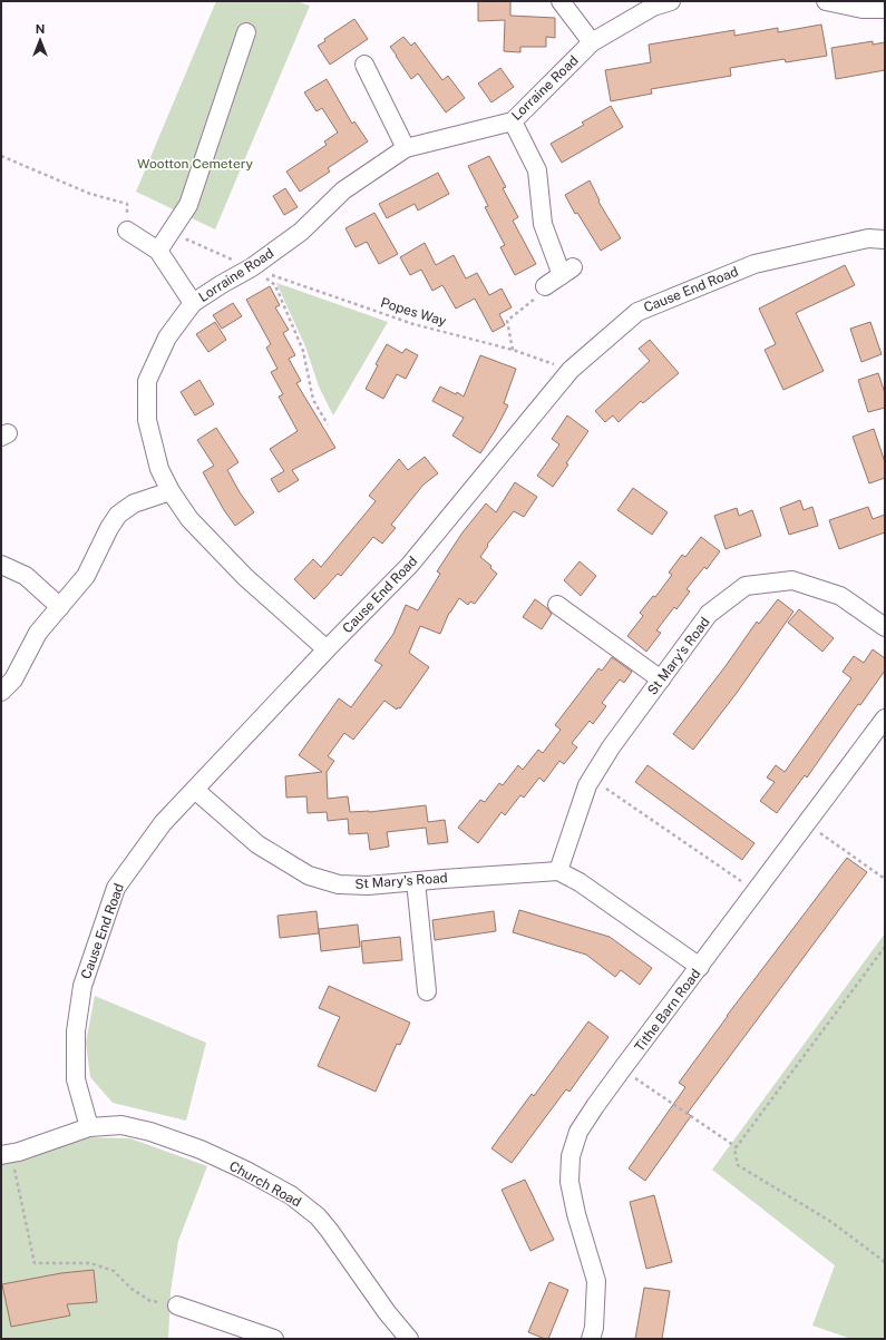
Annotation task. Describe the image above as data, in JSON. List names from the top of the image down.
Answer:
{
  "streets": {
    "street": [
      "Lorraine Road",
      "Cause End Road",
      "St Mary's Road",
      "Tithe Barn Road",
      "Church Road"
    ],
    "path": ["Popes Way"]
  },
  "crossings": [
    ["Lorraine Road", "Cause End Road"],
    ["Lorraine Road", "Popes Way"],
    ["Cause End Road", "Popes Way"],
    ["Cause End Road", "St Mary's Road"],
    ["Cause End Road", "Church Road"]
  ],
  "parks": ["Wootton Cemetery"],
  "north": "top"
}
